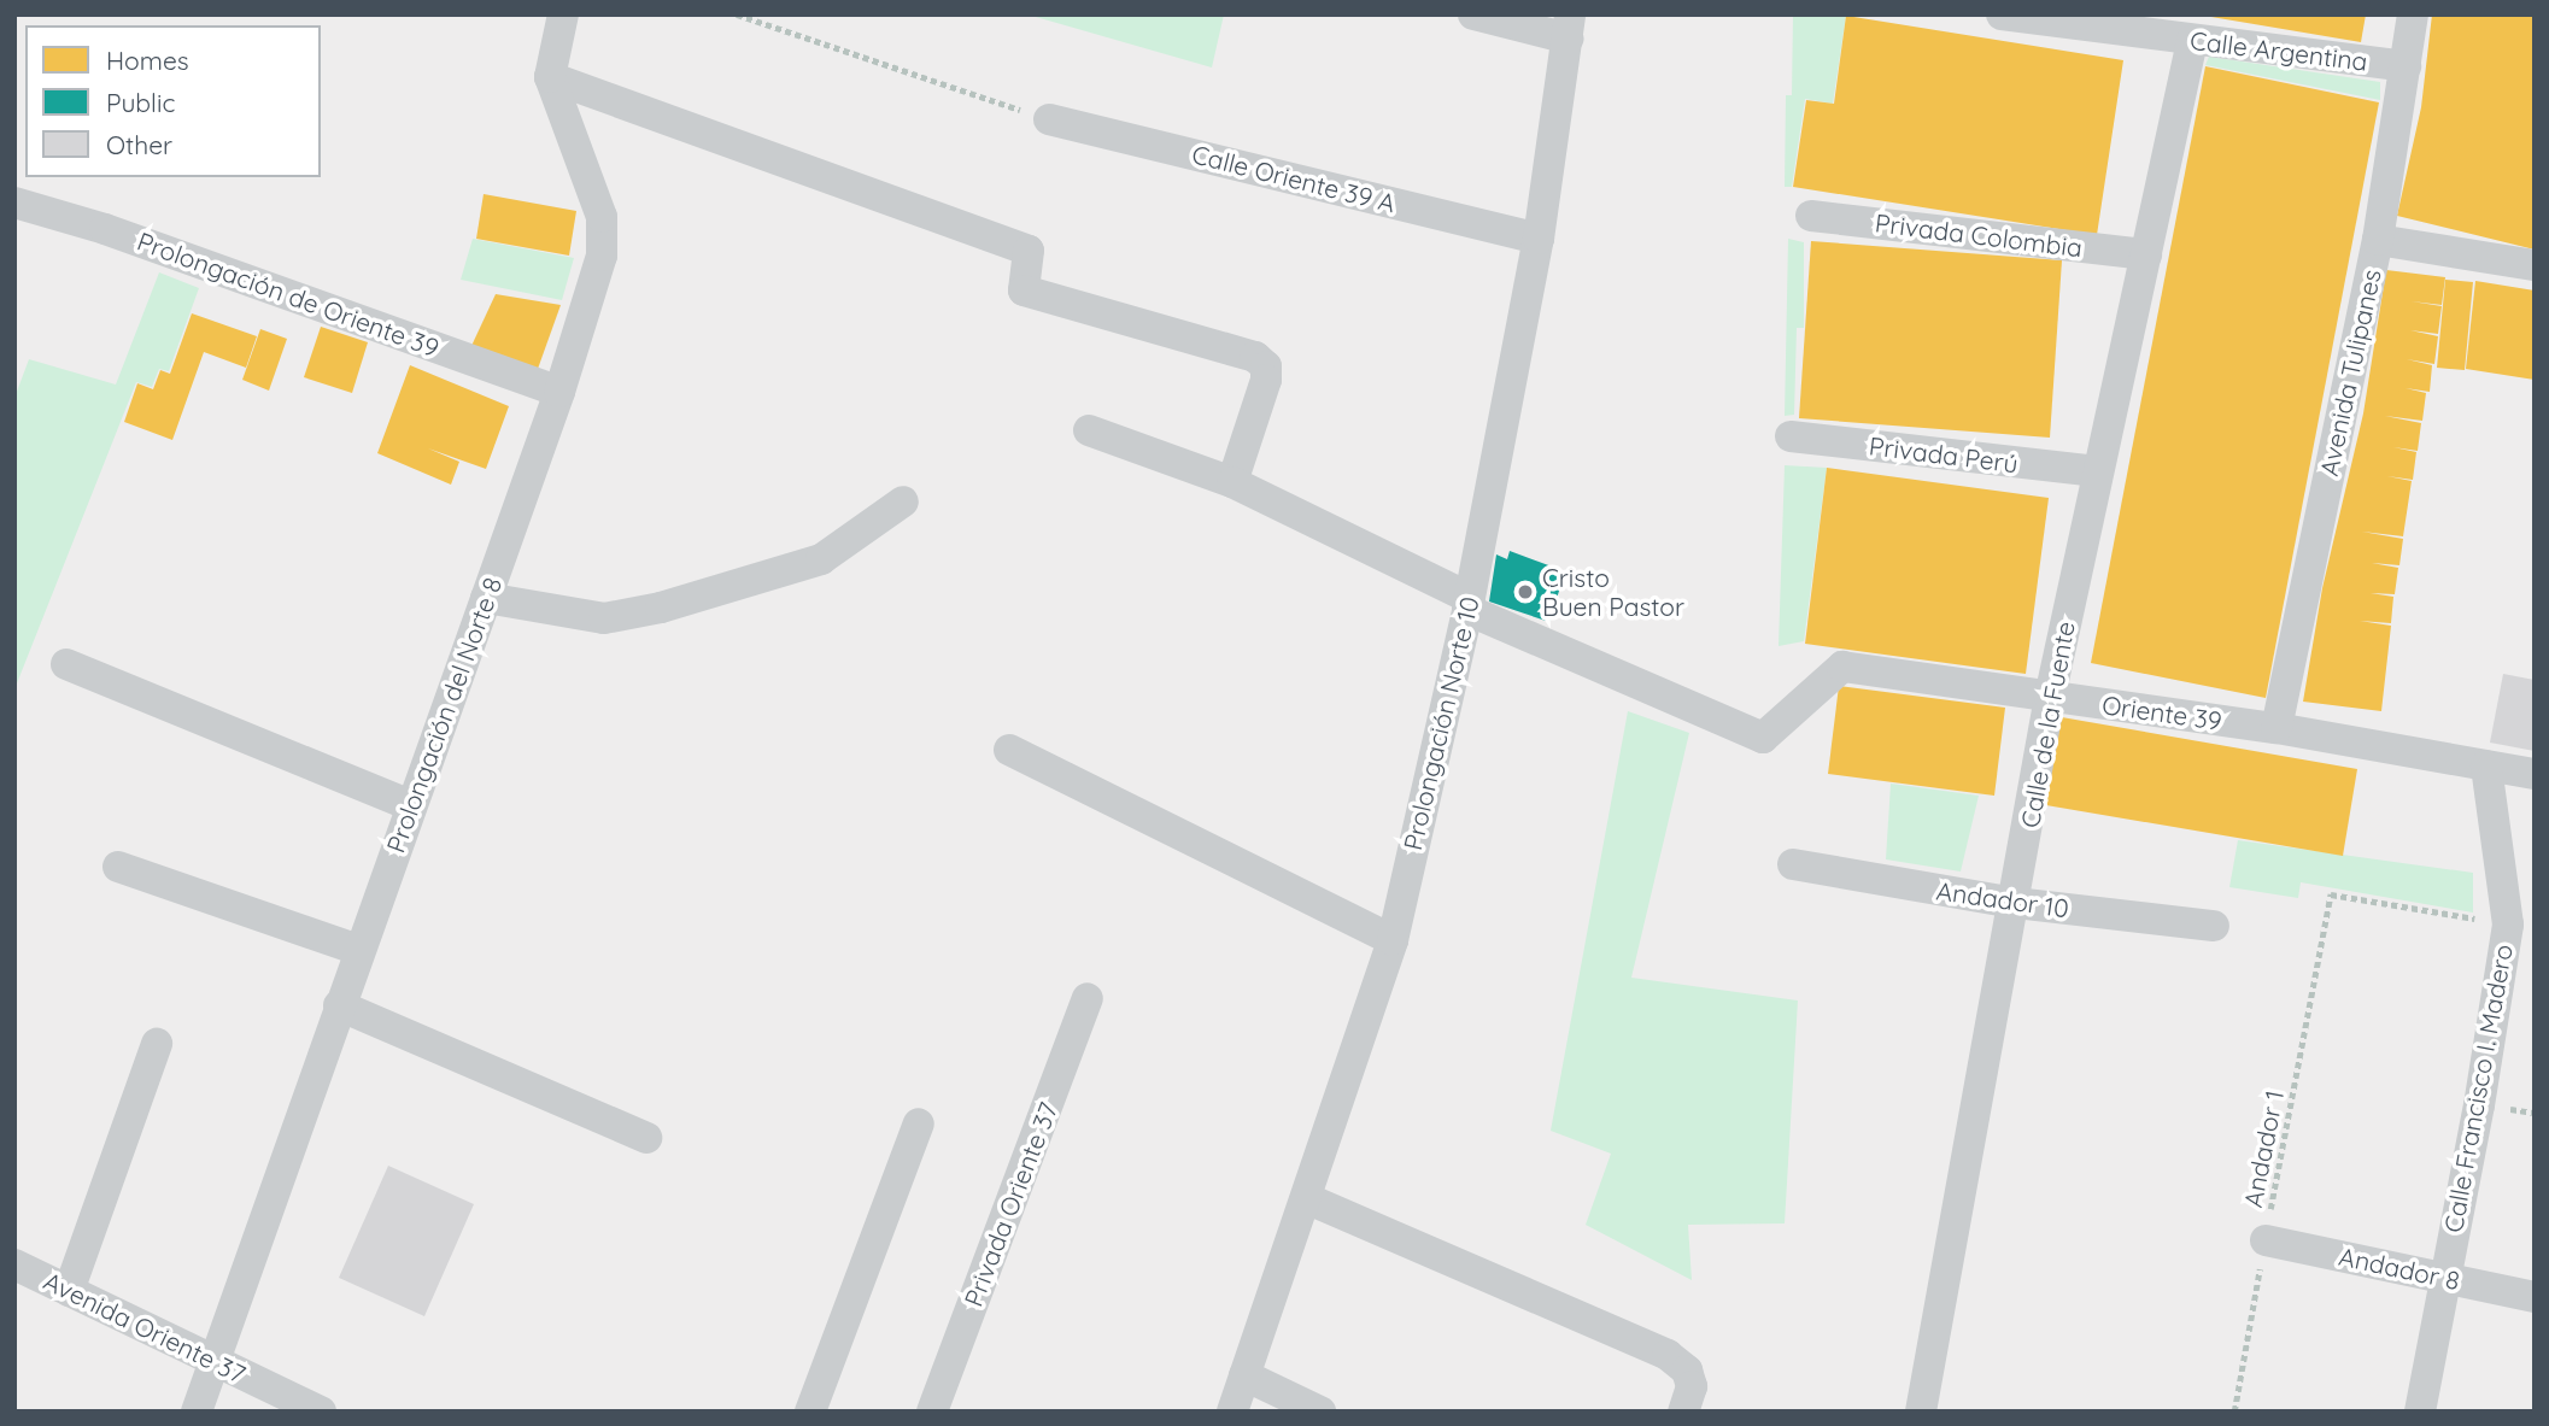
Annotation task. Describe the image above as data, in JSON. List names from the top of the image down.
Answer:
{
  "streets": {
    "street": [
      "Calle Argentina",
      "Calle Oriente 39 A",
      "Privada Colombia",
      "Prolongación de Oriente 39",
      "Avenida Tulipanes",
      "Privada Perú",
      "Oriente 39",
      "Prolongación del Norte 8",
      "Prolongación Norte 10",
      "Calle de la Fuente",
      "Andador 10",
      "Calle Francisco I. Madero",
      "Privada Oriente 37",
      "Andador 8",
      "Avenida Oriente 37"
    ],
    "path": ["Andador 1"]
  },
  "crossings": [
    ["Calle Argentina", "Avenida Tulipanes"],
    ["Calle Argentina", "Calle de la Fuente"],
    ["Calle Oriente 39 A", "Prolongación Norte 10"],
    ["Privada Colombia", "Calle de la Fuente"],
    ["Prolongación de Oriente 39", "Prolongación del Norte 8"],
    ["Avenida Tulipanes", "Oriente 39"],
    ["Privada Perú", "Calle de la Fuente"],
    ["Oriente 39", "Prolongación Norte 10"],
    ["Oriente 39", "Calle de la Fuente"],
    ["Oriente 39", "Calle Francisco I. Madero"],
    ["Prolongación del Norte 8", "Avenida Oriente 37"],
    ["Calle de la Fuente", "Andador 10"],
    ["Calle Francisco I. Madero", "Andador 1"],
    ["Calle Francisco I. Madero", "Andador 8"],
    ["Andador 1", "Andador 8"]
  ],
  "places": ["Cristo Buen Pastor"],
  "legend": ["Homes", "Public", "Other"]
}
